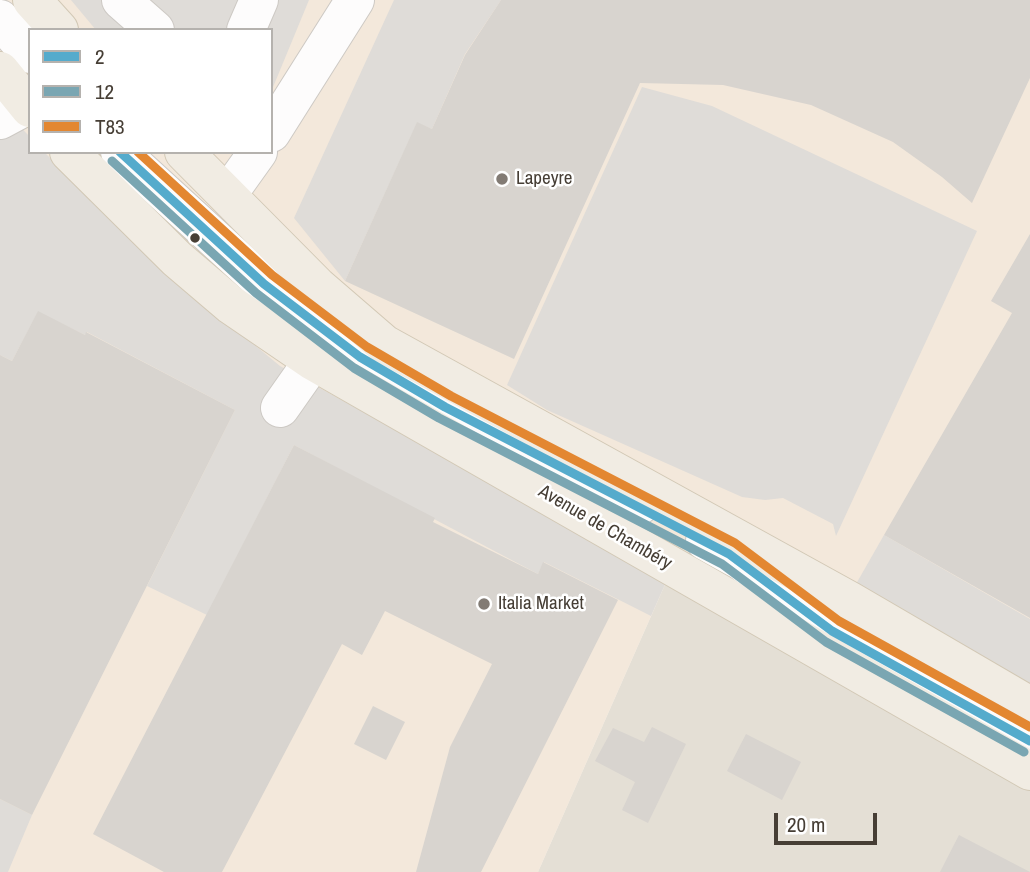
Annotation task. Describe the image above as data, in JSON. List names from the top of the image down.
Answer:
{
  "streets": {
    "main road": ["Avenue de Chambéry"]
  },
  "places": ["Lapeyre", "Italia Market"],
  "lines": ["transit line 2", "transit line T83", "transit line 12"],
  "legend": ["2", "12", "T83"],
  "scale_bar": "20 m"
}
